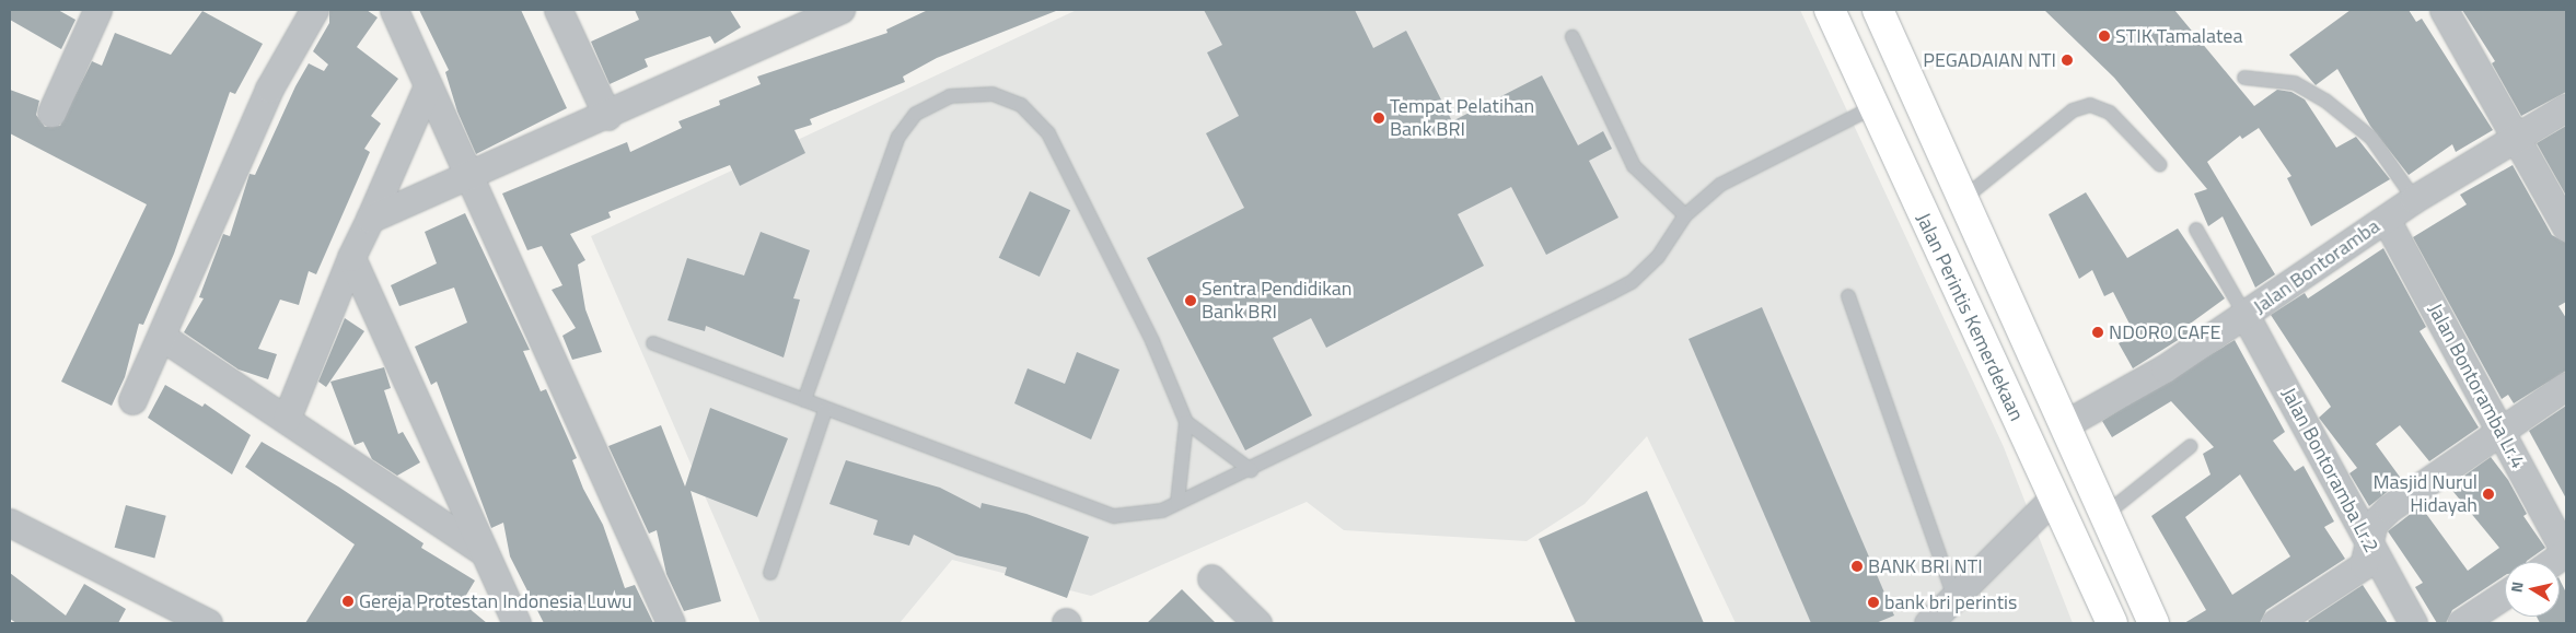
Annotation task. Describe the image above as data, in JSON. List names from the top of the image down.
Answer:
{
  "streets": {
    "highway": ["Jalan Perintis Kemerdekaan"],
    "street": ["Jalan Bontoramba", "Jalan Bontoramba Lr.4", "Jalan Bontoramba Lr.2"]
  },
  "crossings": [
    ["Jalan Bontoramba", "Jalan Bontoramba Lr.4"],
    ["Jalan Bontoramba", "Jalan Bontoramba Lr.2"]
  ],
  "places": [
    "STIK Tamalatea",
    "PEGADAIAN NTI",
    "Tempat Pelatihan Bank BRI",
    "Sentra Pendidikan Bank BRI",
    "NDORO CAFE",
    "Masjid Nurul Hidayah",
    "BANK BRI NTI",
    "Gereja Protestan Indonesia Luwu",
    "bank bri perintis"
  ],
  "north": "left"
}
